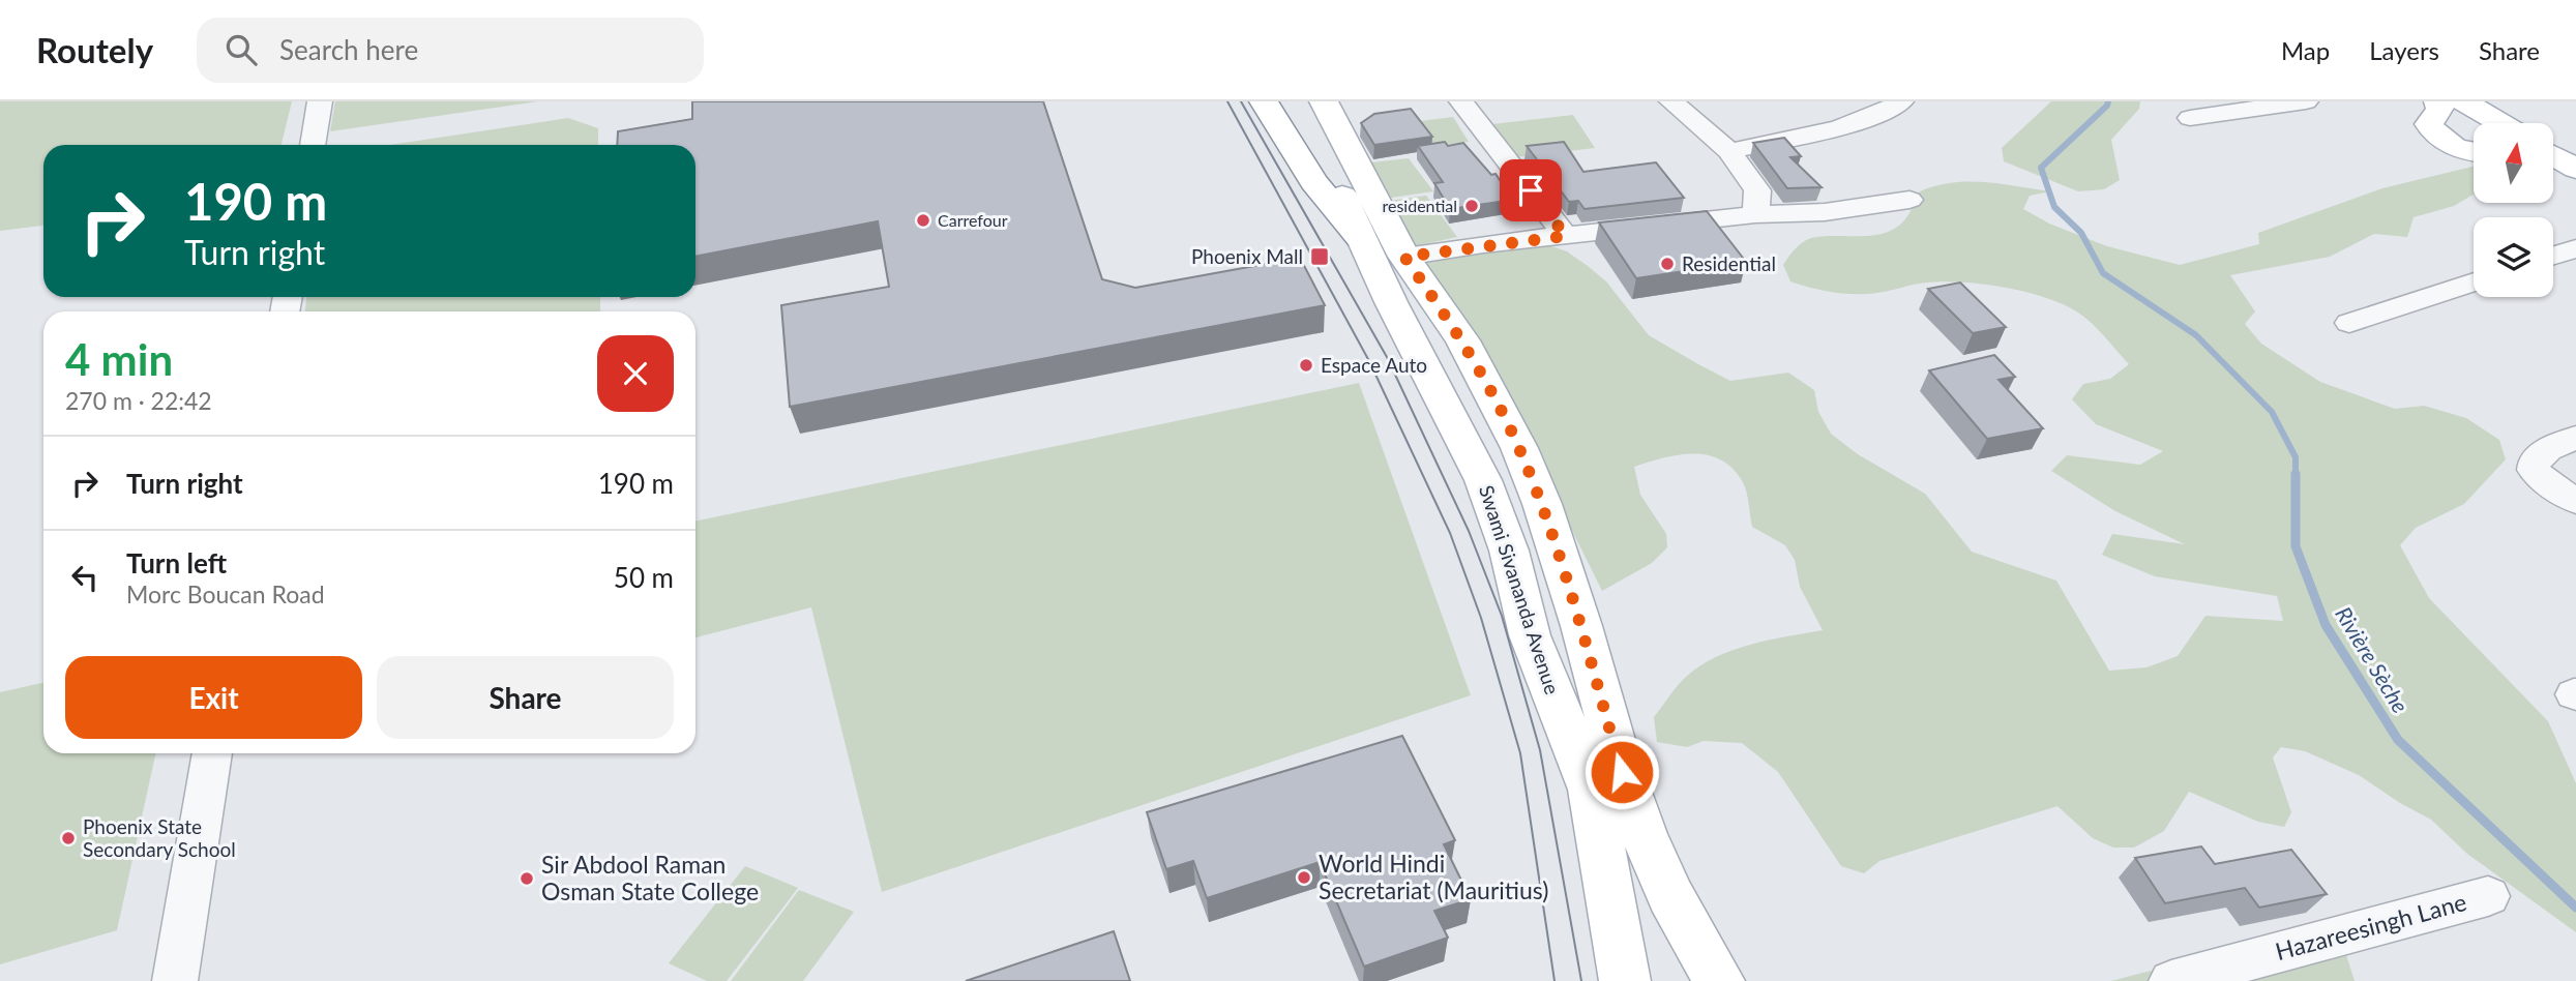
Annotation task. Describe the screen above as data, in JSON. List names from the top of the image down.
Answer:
{
  "streets": {
    "main road": ["Swami Sivananda Avenue"],
    "street": ["Hazareesingh Lane"]
  },
  "water": ["Rivière Sèche"],
  "places": {
    "other": [
      "residential",
      "Carrefour",
      "Residential",
      "Espace Auto",
      "Phoenix State Secondary School",
      "World Hindi Secretariat (Mauritius)",
      "Sir Abdool Raman Osman State College"
    ],
    "transit": ["Phoenix Mall"]
  },
  "north": "top",
  "page": {
    "header": "Routely",
    "search": "Search here",
    "nav": ["Map", "Layers", "Share"],
    "turn": ["190 m", "Turn right"],
    "heading": ["4 min", "270 m · 22:42"],
    "list": [
      {
        "name": "Turn right",
        "value": "190 m"
      },
      {
        "name": "Turn left",
        "note": "Morc Boucan Road",
        "value": "50 m"
      }
    ],
    "buttons": ["Exit", "Share"]
  }
}
